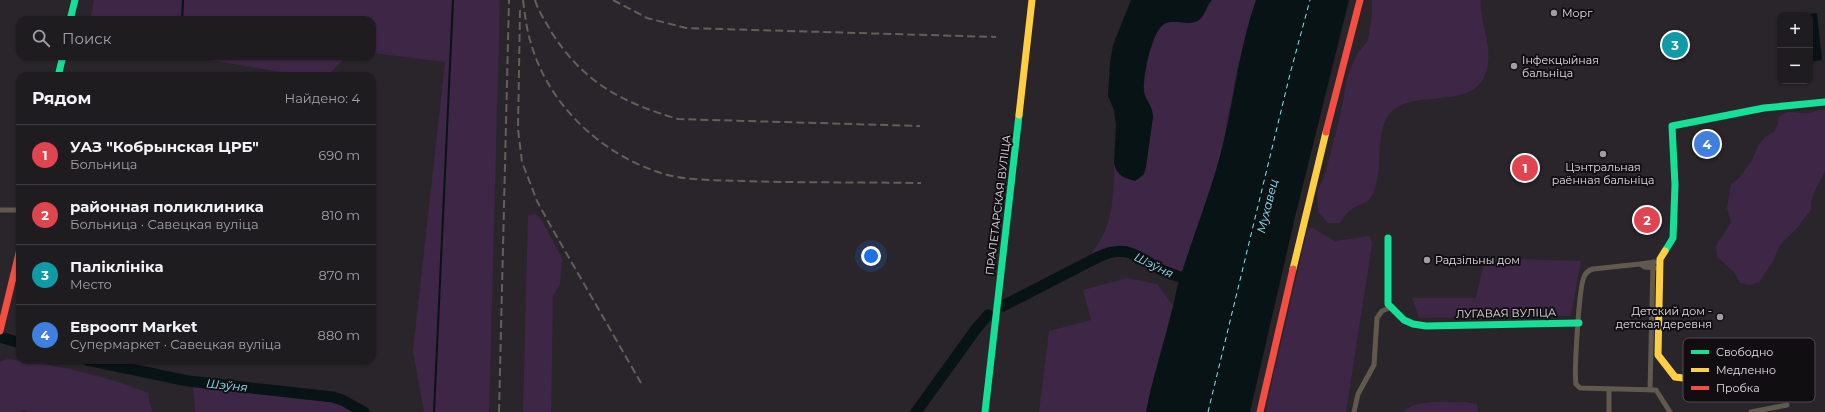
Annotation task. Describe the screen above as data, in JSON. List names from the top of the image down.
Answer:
{
  "streets": {
    "street": ["ПРАЛЕТАРСКАЯ ВУЛІЦА", "ЛУГАВАЯ ВУЛІЦА"]
  },
  "water": ["Мухавец", "Шэўня"],
  "places": [
    "Морг",
    "Інфекцыйная бальніца",
    "Цэнтральная раённая бальніца",
    "Радзільны дом",
    "Детский дом - детская деревня"
  ],
  "legend": ["Свободно", "Медленно", "Пробка"],
  "page": {
    "map_buttons": ["+", "−"],
    "search": "Поиск",
    "pins": [
      "3",
      "4",
      "1",
      "2"
    ],
    "heading": ["Рядом", "Найдено: 4"],
    "list": [
      {
        "mark": "1",
        "name": "УАЗ \"Кобрынская ЦРБ\"",
        "note": "Больница",
        "value": "690 m"
      },
      {
        "mark": "2",
        "name": "районная поликлиника",
        "note": "Больница · Савецкая вуліца",
        "value": "810 m"
      },
      {
        "mark": "3",
        "name": "Паліклініка",
        "note": "Место",
        "value": "870 m"
      },
      {
        "mark": "4",
        "name": "Евроопт Market",
        "note": "Супермаркет · Савецкая вуліца",
        "value": "880 m"
      }
    ]
  }
}
